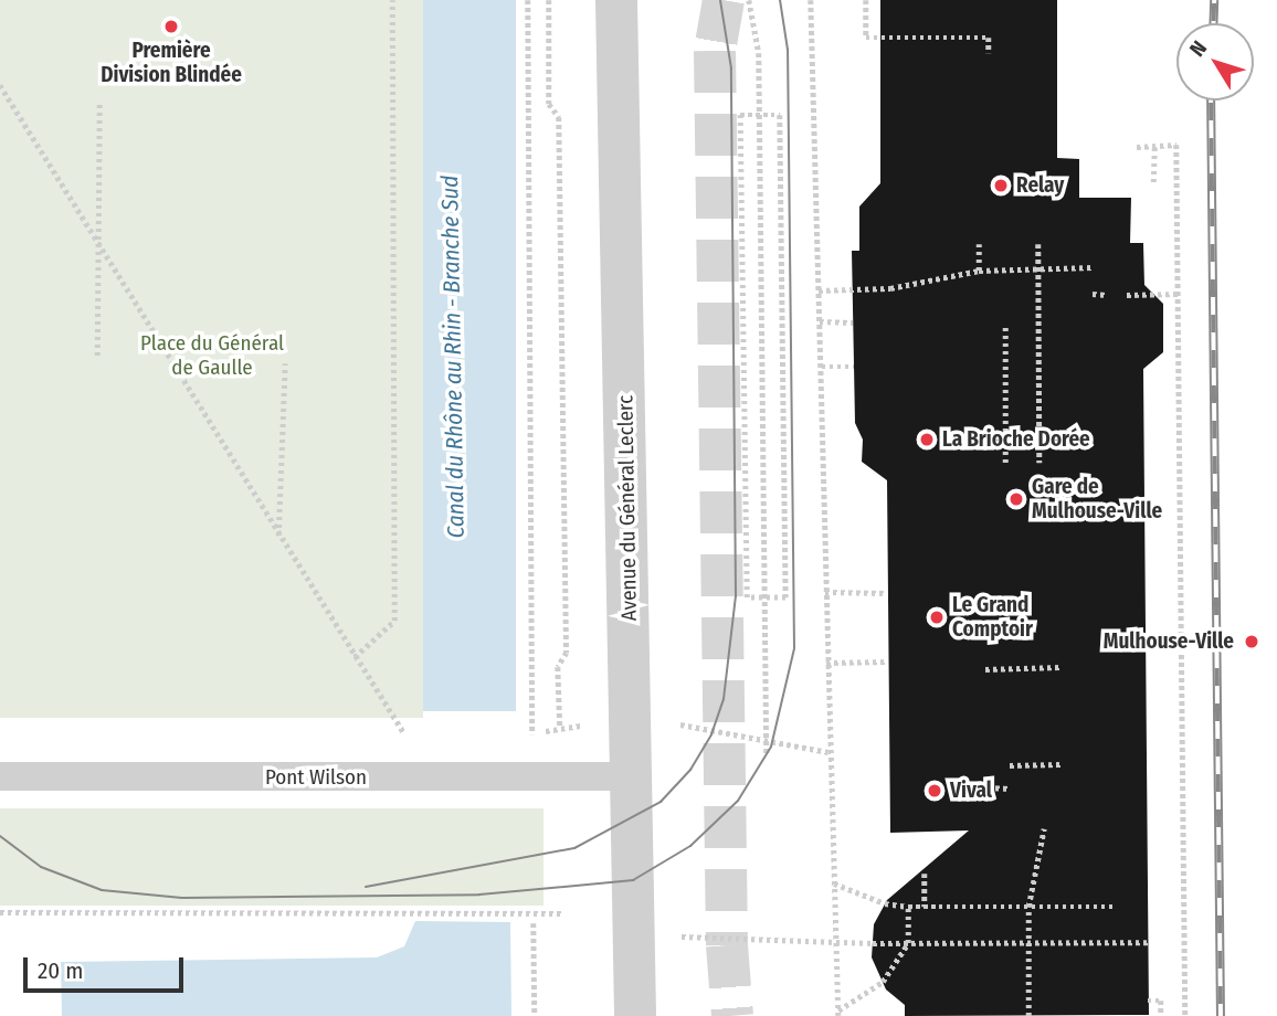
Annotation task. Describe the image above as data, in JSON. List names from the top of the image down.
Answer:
{
  "streets": {
    "street": ["Avenue du Général Leclerc"],
    "lane": ["Pont Wilson"]
  },
  "crossings": [
    ["Avenue du Général Leclerc", "Pont Wilson"]
  ],
  "water": ["Canal du Rhône au Rhin - Branche Sud"],
  "parks": ["Place du Général de Gaulle"],
  "places": [
    "Première Division Blindée",
    "Relay",
    "La Brioche Dorée",
    "Gare de Mulhouse-Ville",
    "Le Grand Comptoir",
    "Mulhouse-Ville",
    "Vival"
  ],
  "scale_bar": "20 m",
  "north": "top left"
}
